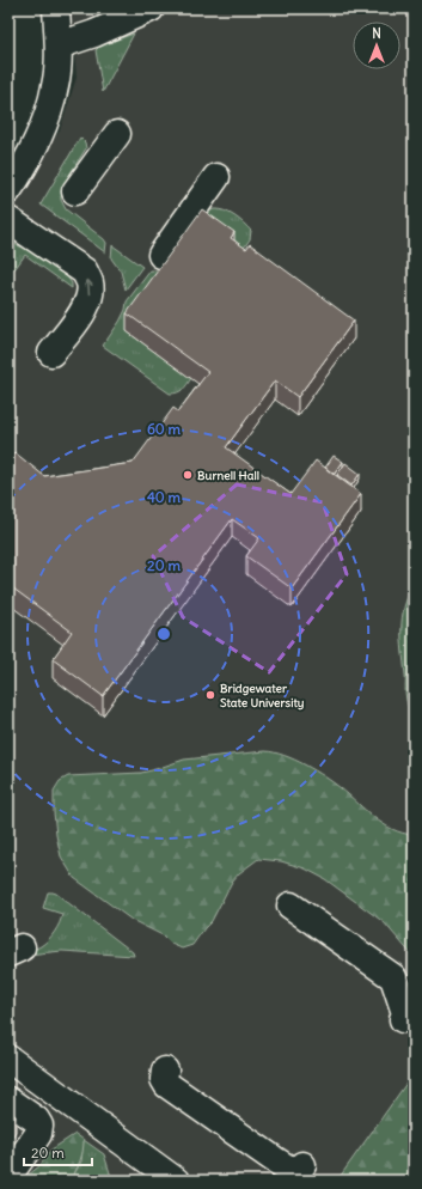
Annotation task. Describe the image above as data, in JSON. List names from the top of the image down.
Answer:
{
  "places": ["Burnell Hall", "Bridgewater State University"],
  "scale_bar": "20 m",
  "north": "top",
  "rings": ["60 m", "40 m", "20 m"]
}
